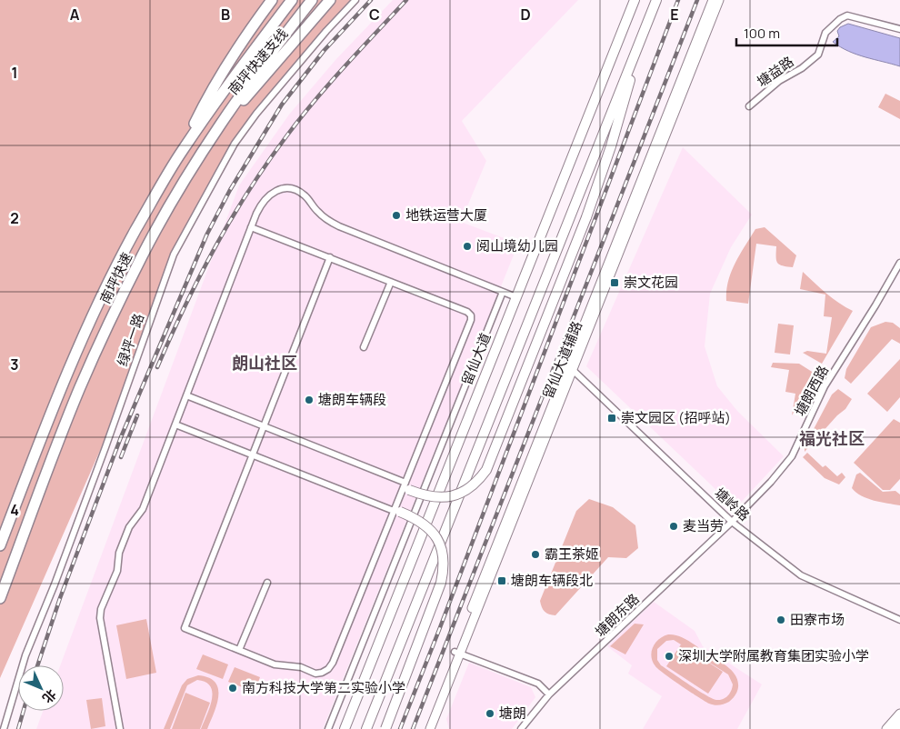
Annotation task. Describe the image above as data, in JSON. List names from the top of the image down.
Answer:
{
  "streets": {
    "highway": ["南坪快速支线", "南坪快速"],
    "main road": ["留仙大道", "留仙大道辅路"],
    "street": [
      "塘益路",
      "绿坪一路",
      "塘朗西路",
      "塘岭路",
      "塘朗东路"
    ]
  },
  "crossings": [
    ["南坪快速支线", "南坪快速"],
    ["留仙大道辅路", "塘岭路"],
    ["塘朗西路", "塘岭路"],
    ["塘朗西路", "塘朗东路"],
    ["塘岭路", "塘朗东路"]
  ],
  "districts": ["朗山社区", "福光社区"],
  "places": {
    "other": [
      "地铁运营大厦",
      "阅山境幼儿园",
      "塘朗车辆段",
      "麦当劳",
      "霸王茶姬",
      "田寮市场",
      "深圳大学附属教育集团实验小学",
      "南方科技大学第二实验小学",
      "塘朗"
    ],
    "transit": ["崇文花园", "崇文园区 (招呼站)", "塘朗车辆段北"]
  },
  "scale_bar": "100 m",
  "north": "bottom right",
  "grid": {
    "columns": [
      "A",
      "B",
      "C",
      "D",
      "E"
    ],
    "rows": [
      "1",
      "2",
      "3",
      "4"
    ]
  }
}
